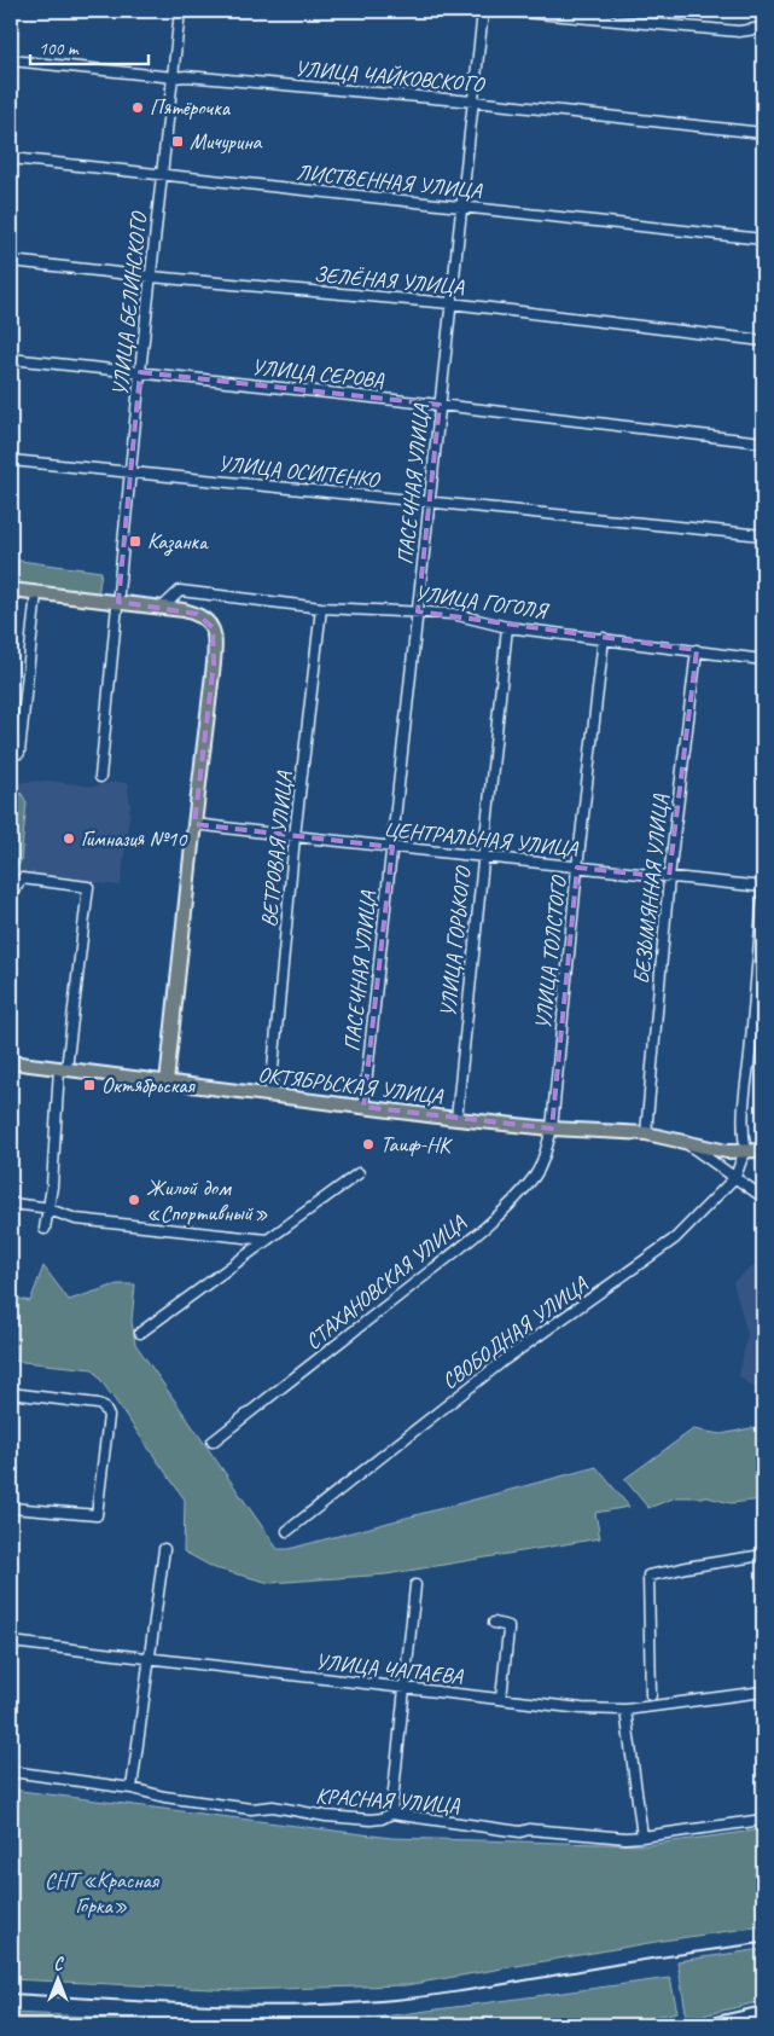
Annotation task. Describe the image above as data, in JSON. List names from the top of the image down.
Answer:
{
  "streets": {
    "main road": ["ОКТЯБРЬСКАЯ УЛИЦА"],
    "street": [
      "УЛИЦА ЧАЙКОВСКОГО",
      "ЛИСТВЕННАЯ УЛИЦА",
      "ЗЕЛЁНАЯ УЛИЦА",
      "УЛИЦА БЕЛИНСКОГО",
      "УЛИЦА СЕРОВА",
      "УЛИЦА ОСИПЕНКО",
      "ПАСЕЧНАЯ УЛИЦА",
      "УЛИЦА ГОГОЛЯ",
      "ЦЕНТРАЛЬНАЯ УЛИЦА",
      "ВЕТРОВАЯ УЛИЦА",
      "БЕЗЫМЯННАЯ УЛИЦА",
      "УЛИЦА ГОРЬКОГО",
      "УЛИЦА ТОЛСТОГО",
      "СТАХАНОВСКАЯ УЛИЦА",
      "СВОБОДНАЯ УЛИЦА",
      "УЛИЦА ЧАПАЕВА",
      "КРАСНАЯ УЛИЦА"
    ]
  },
  "crossings": [
    ["УЛИЦА ЧАЙКОВСКОГО", "УЛИЦА БЕЛИНСКОГО"],
    ["УЛИЦА ЧАЙКОВСКОГО", "ПАСЕЧНАЯ УЛИЦА"],
    ["ЛИСТВЕННАЯ УЛИЦА", "УЛИЦА БЕЛИНСКОГО"],
    ["ЛИСТВЕННАЯ УЛИЦА", "ПАСЕЧНАЯ УЛИЦА"],
    ["ЗЕЛЁНАЯ УЛИЦА", "УЛИЦА БЕЛИНСКОГО"],
    ["ЗЕЛЁНАЯ УЛИЦА", "ПАСЕЧНАЯ УЛИЦА"],
    ["УЛИЦА БЕЛИНСКОГО", "УЛИЦА СЕРОВА"],
    ["УЛИЦА БЕЛИНСКОГО", "УЛИЦА ОСИПЕНКО"],
    ["УЛИЦА СЕРОВА", "ПАСЕЧНАЯ УЛИЦА"],
    ["УЛИЦА ОСИПЕНКО", "ПАСЕЧНАЯ УЛИЦА"],
    ["ПАСЕЧНАЯ УЛИЦА", "УЛИЦА ГОГОЛЯ"],
    ["ПАСЕЧНАЯ УЛИЦА", "ЦЕНТРАЛЬНАЯ УЛИЦА"],
    ["ПАСЕЧНАЯ УЛИЦА", "ОКТЯБРЬСКАЯ УЛИЦА"],
    ["УЛИЦА ГОГОЛЯ", "ВЕТРОВАЯ УЛИЦА"],
    ["УЛИЦА ГОГОЛЯ", "БЕЗЫМЯННАЯ УЛИЦА"],
    ["УЛИЦА ГОГОЛЯ", "УЛИЦА ГОРЬКОГО"],
    ["УЛИЦА ГОГОЛЯ", "УЛИЦА ТОЛСТОГО"],
    ["ЦЕНТРАЛЬНАЯ УЛИЦА", "ВЕТРОВАЯ УЛИЦА"],
    ["ЦЕНТРАЛЬНАЯ УЛИЦА", "БЕЗЫМЯННАЯ УЛИЦА"],
    ["ЦЕНТРАЛЬНАЯ УЛИЦА", "УЛИЦА ГОРЬКОГО"],
    ["ЦЕНТРАЛЬНАЯ УЛИЦА", "УЛИЦА ТОЛСТОГО"],
    ["ВЕТРОВАЯ УЛИЦА", "ОКТЯБРЬСКАЯ УЛИЦА"],
    ["БЕЗЫМЯННАЯ УЛИЦА", "ОКТЯБРЬСКАЯ УЛИЦА"],
    ["УЛИЦА ГОРЬКОГО", "ОКТЯБРЬСКАЯ УЛИЦА"],
    ["УЛИЦА ТОЛСТОГО", "ОКТЯБРЬСКАЯ УЛИЦА"],
    ["УЛИЦА ТОЛСТОГО", "СТАХАНОВСКАЯ УЛИЦА"],
    ["ОКТЯБРЬСКАЯ УЛИЦА", "СТАХАНОВСКАЯ УЛИЦА"],
    ["ОКТЯБРЬСКАЯ УЛИЦА", "СВОБОДНАЯ УЛИЦА"]
  ],
  "parks": ["СНТ «Красная Горка»"],
  "places": {
    "other": [
      "Пятёрочка",
      "Гимназия №10",
      "Таиф-НК",
      "Жилой дом «Спортивный»"
    ],
    "transit": ["Мичурина", "Казанка", "Октябрьская"]
  },
  "scale_bar": "100 m",
  "north": "top"
}
